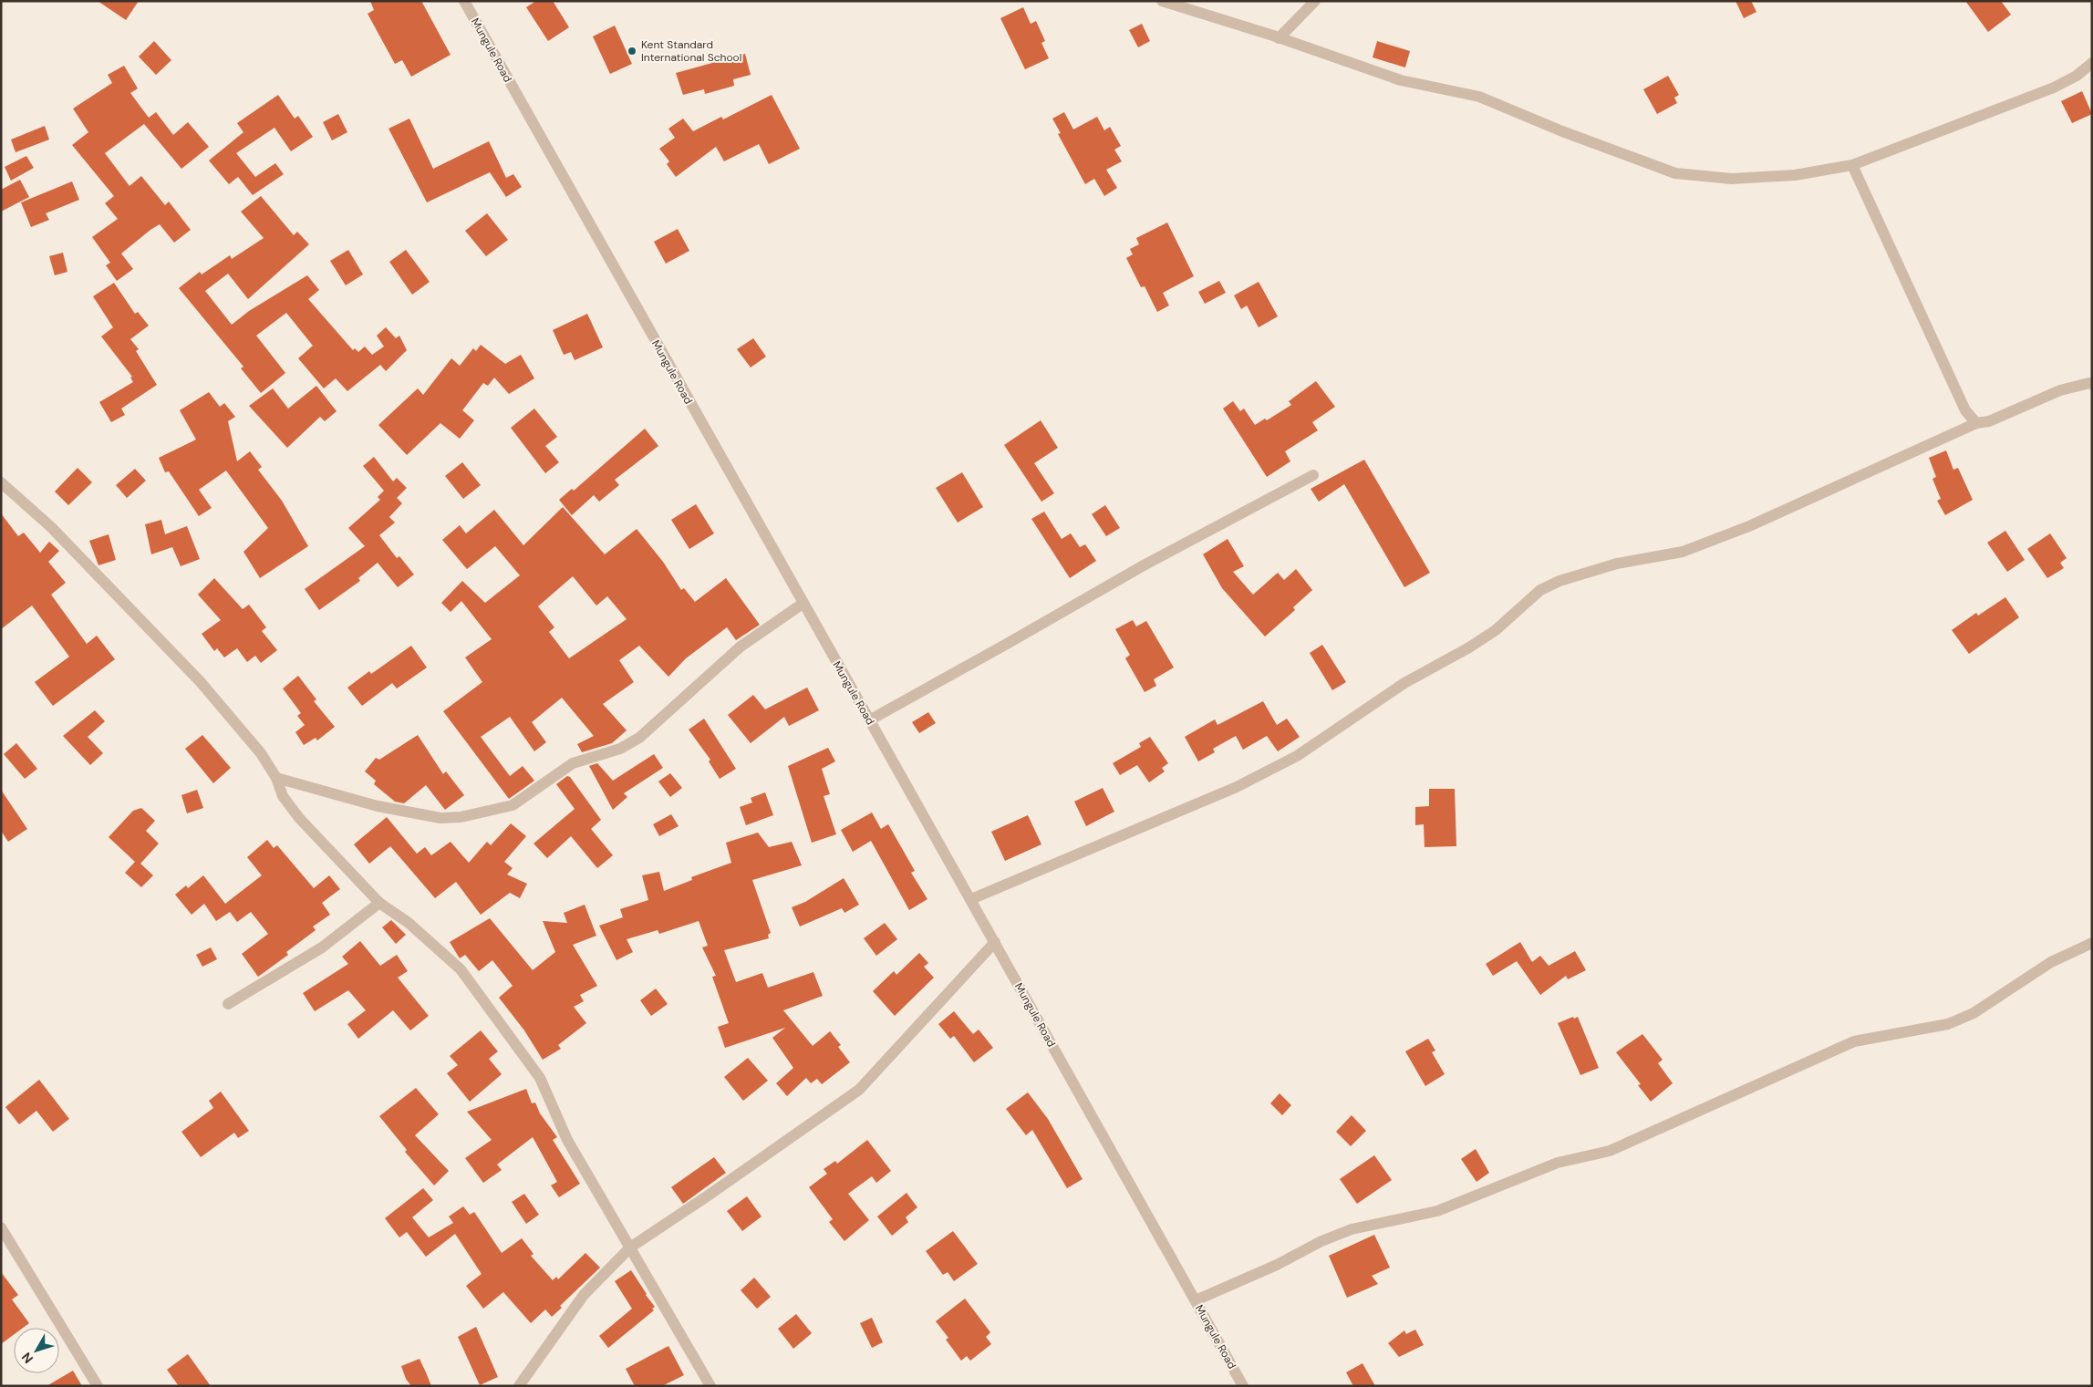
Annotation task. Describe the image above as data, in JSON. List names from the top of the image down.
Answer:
{
  "streets": {
    "street": ["Mungule Road"]
  },
  "places": ["Kent Standard International School"],
  "north": "bottom left"
}
